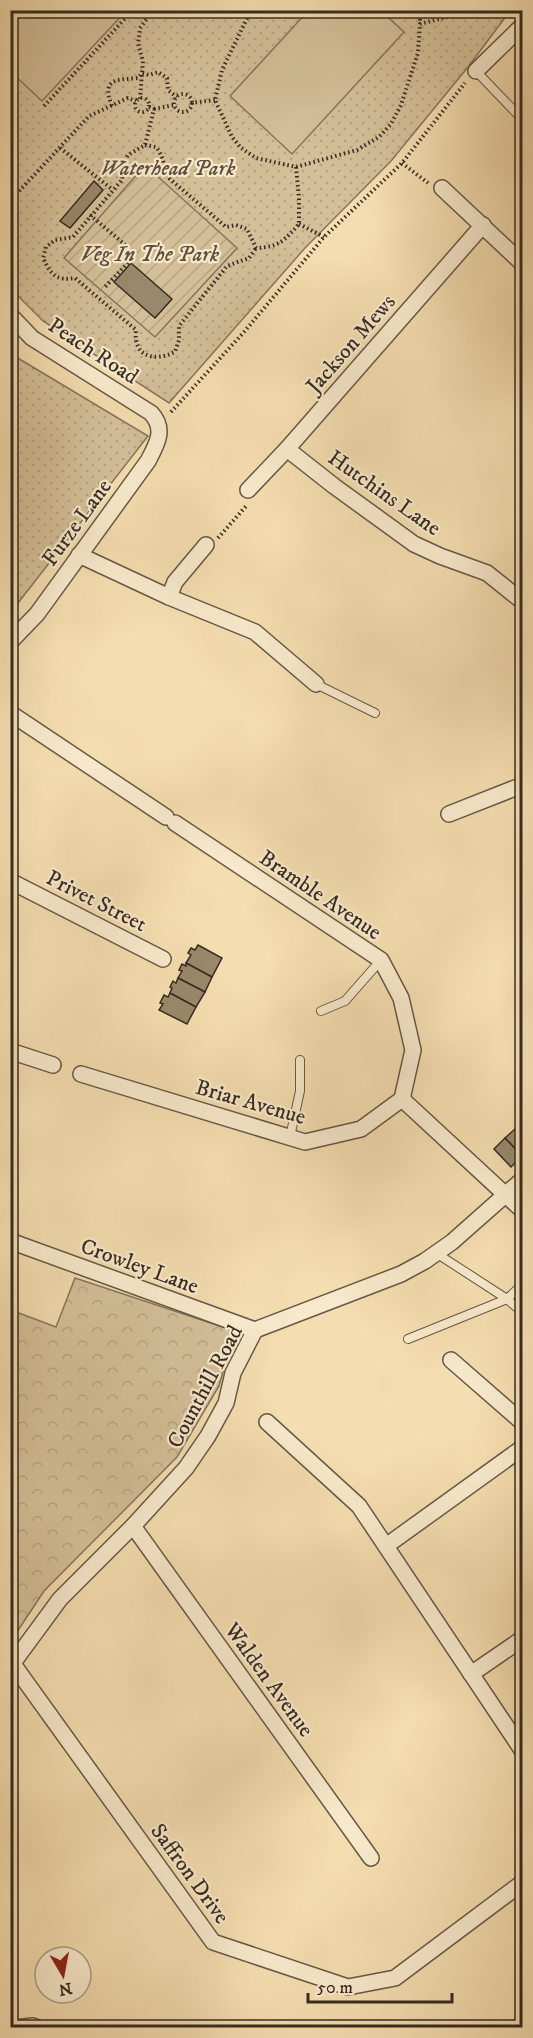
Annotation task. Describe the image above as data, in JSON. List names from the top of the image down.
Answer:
{
  "streets": {
    "street": [
      "Jackson Mews",
      "Peach Road",
      "Hutchins Lane",
      "Furze Lane",
      "Bramble Avenue",
      "Privet Street",
      "Briar Avenue",
      "Crowley Lane",
      "Counthill Road",
      "Walden Avenue",
      "Saffron Drive"
    ]
  },
  "crossings": [
    ["Jackson Mews", "Hutchins Lane"],
    ["Peach Road", "Furze Lane"],
    ["Bramble Avenue", "Briar Avenue"],
    ["Crowley Lane", "Counthill Road"],
    ["Counthill Road", "Walden Avenue"],
    ["Counthill Road", "Saffron Drive"]
  ],
  "parks": ["Waterhead Park", "Veg In The Park"],
  "scale_bar": "50 m",
  "north": "bottom"
}
